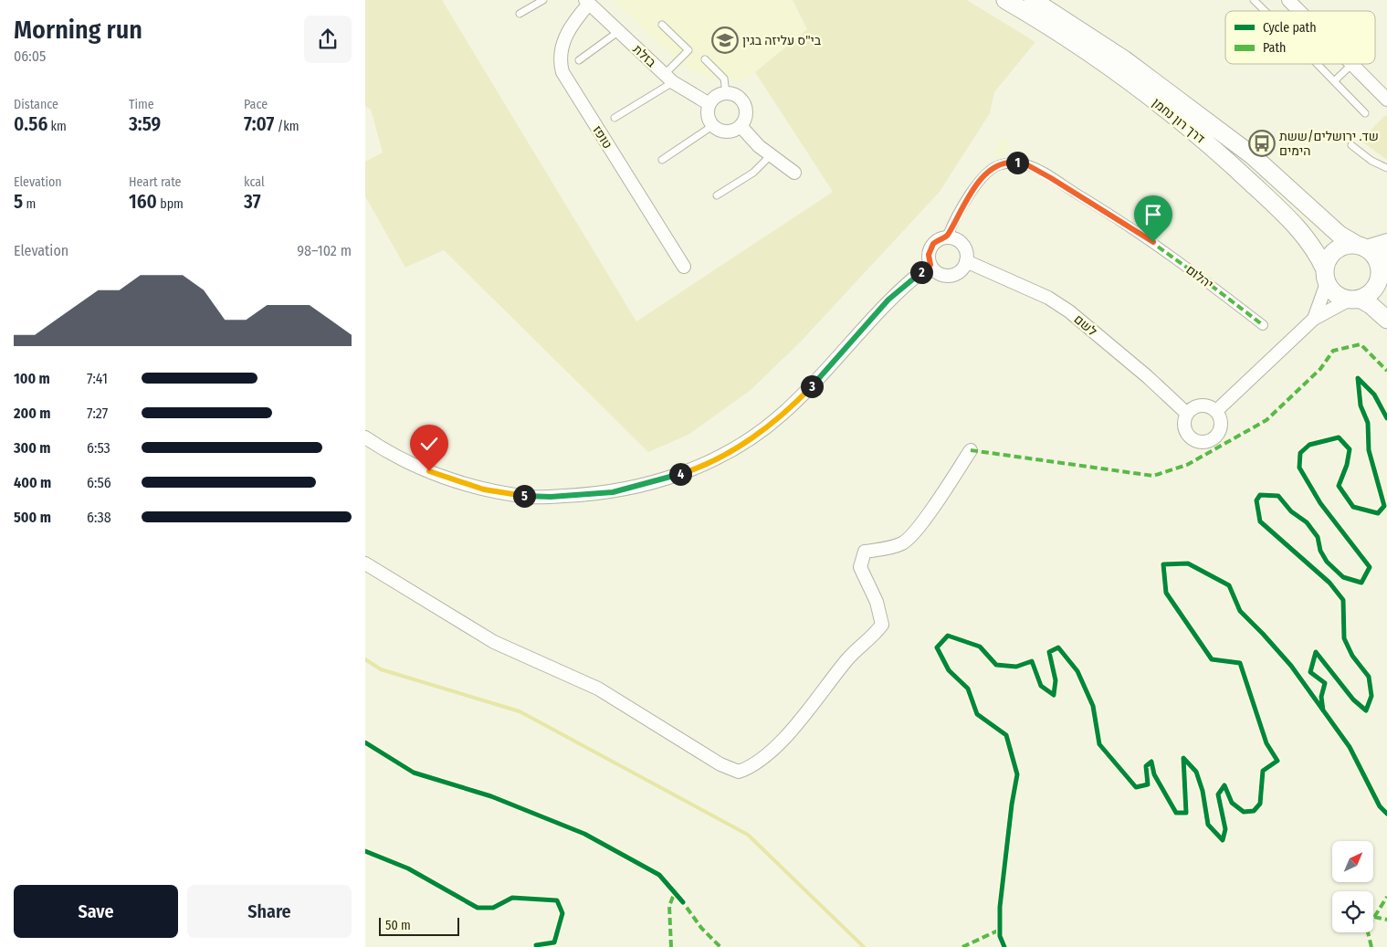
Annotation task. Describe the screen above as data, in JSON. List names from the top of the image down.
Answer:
{
  "streets": {
    "main road": ["דרך רון נחמן"],
    "street": [
      "בזלת",
      "טופז",
      "יהלום",
      "לשם"
    ]
  },
  "crossings": [
    ["בזלת", "טופז"],
    ["יהלום", "לשם"]
  ],
  "places": {
    "school or university": ["בי\"ס עליזה בגין"],
    "bus stop": ["שד. ירושלים/ששת הימים"]
  },
  "legend": ["Cycle path", "Path"],
  "scale_bar": "50 m",
  "north": "top right",
  "page": {
    "heading": ["Morning run", "06:05"],
    "stats": [
      ["Distance", "0.56 km"],
      ["Time", "3:59"],
      ["Pace", "7:07 /km"],
      ["Elevation", "5 m"],
      ["Heart rate", "160 bpm"],
      ["kcal", "37"]
    ],
    "pins": [
      "1",
      "2",
      "3",
      "4",
      "5"
    ],
    "chart": ["Elevation", "98–102 m"],
    "list": [
      {
        "name": "100 m",
        "note": "7:41"
      },
      {
        "name": "200 m",
        "note": "7:27"
      },
      {
        "name": "300 m",
        "note": "6:53"
      },
      {
        "name": "400 m",
        "note": "6:56"
      },
      {
        "name": "500 m",
        "note": "6:38"
      }
    ],
    "buttons": ["Save", "Share"],
    "scale": "50 m"
  }
}
